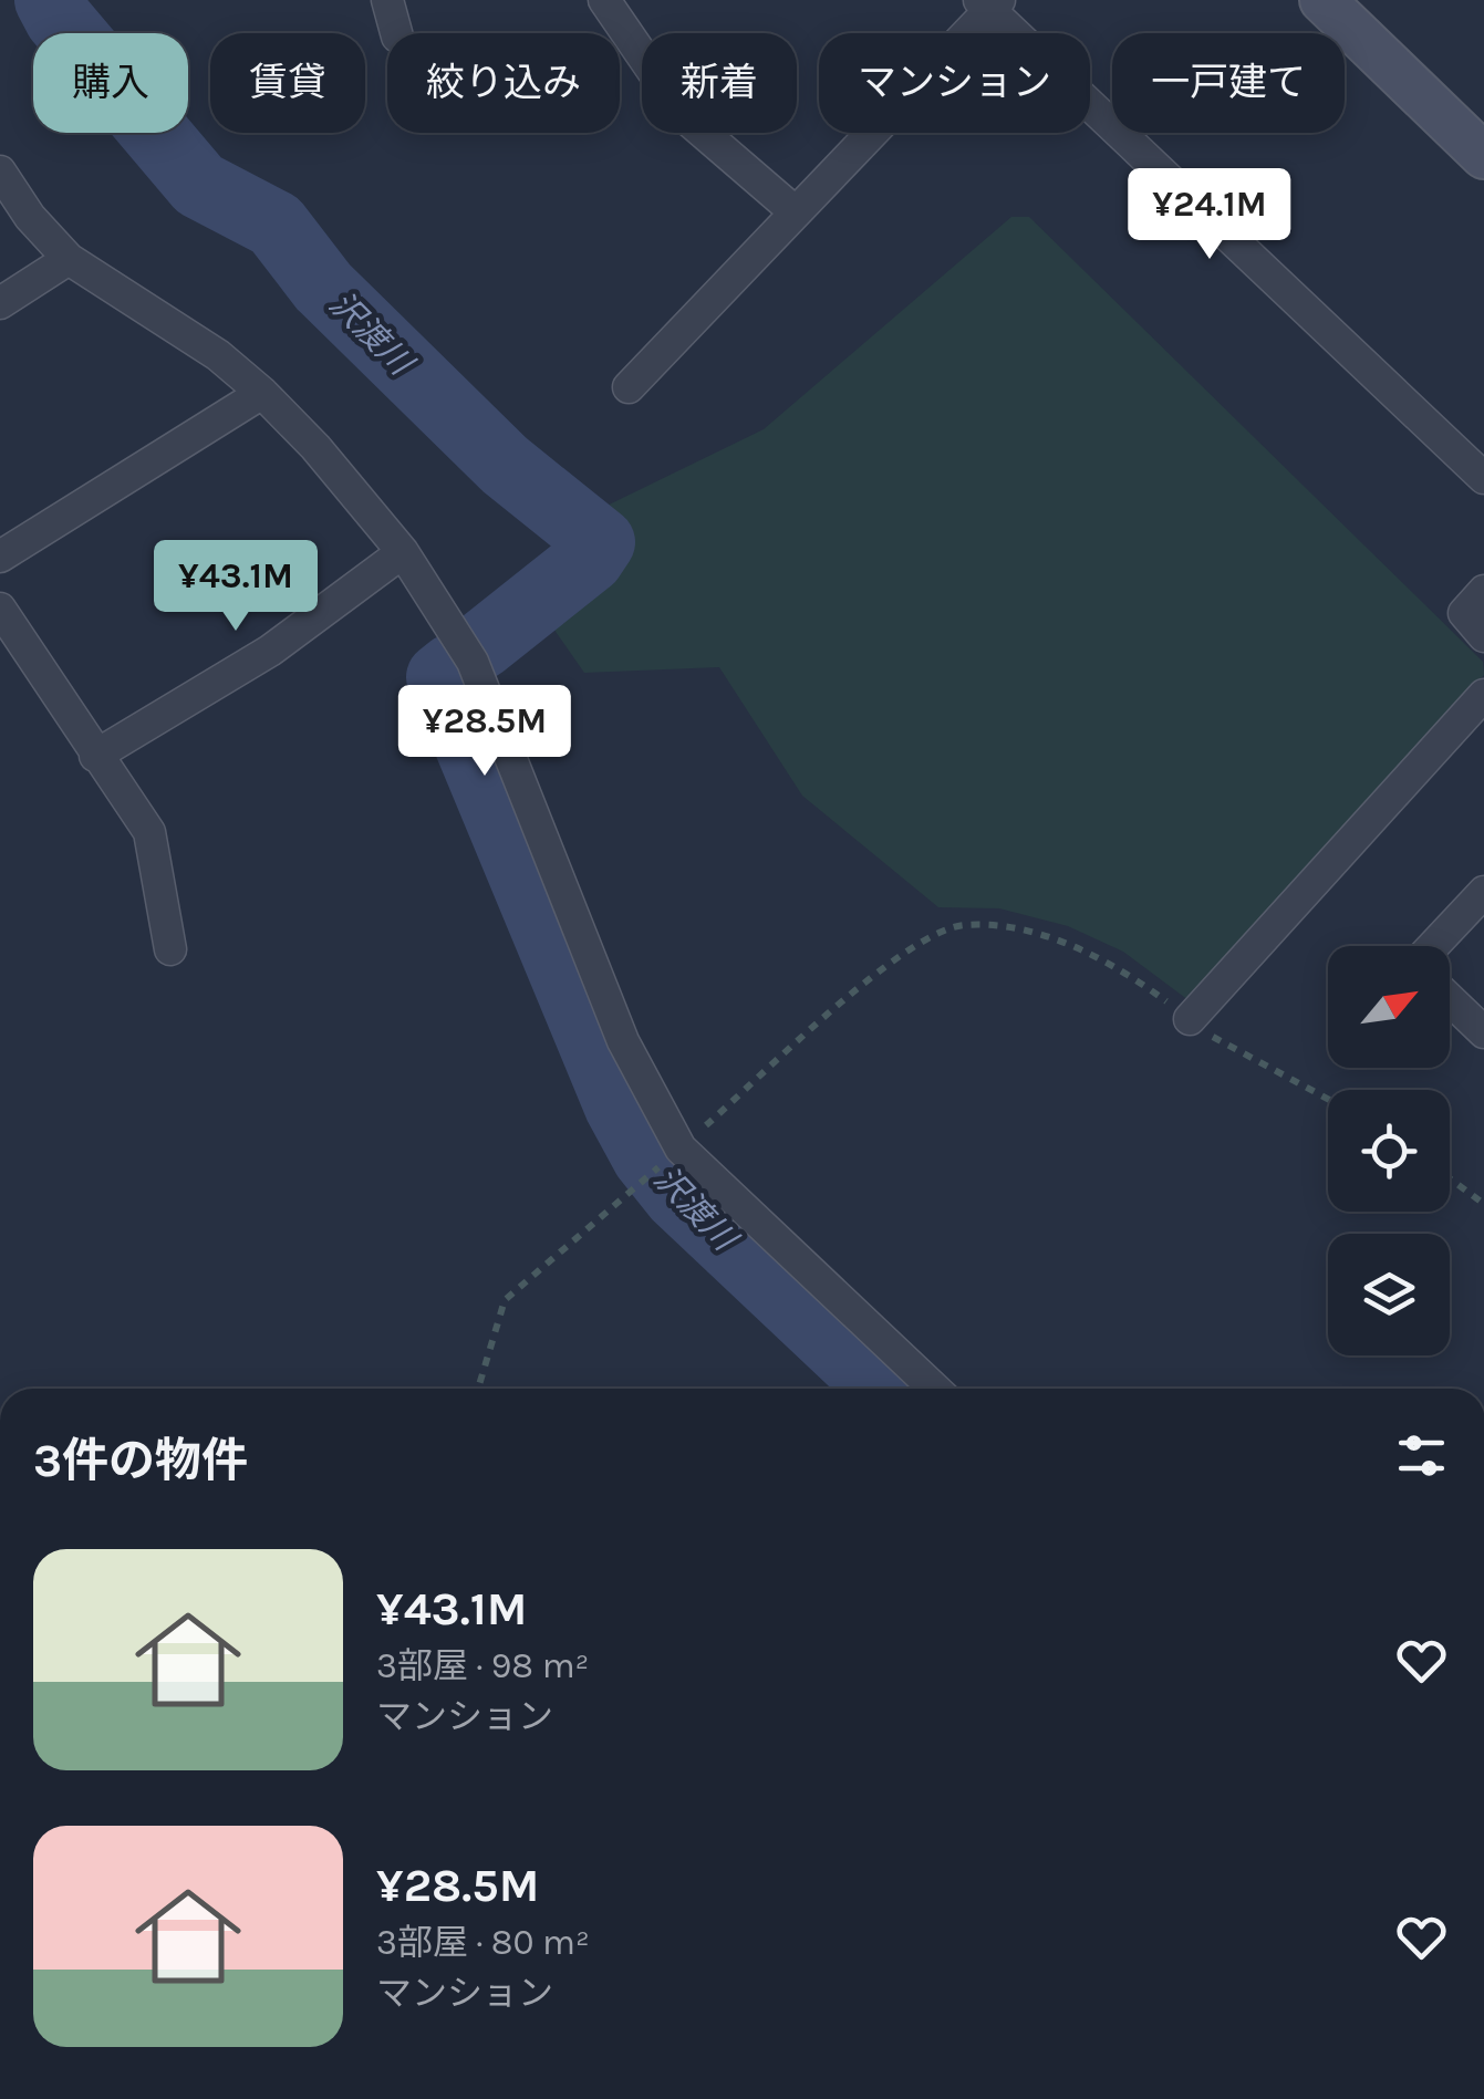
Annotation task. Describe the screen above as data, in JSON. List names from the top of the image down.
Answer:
{
  "water": ["沢渡川"],
  "north": "top right",
  "page": {
    "chip": [
      "購入",
      "賃貸",
      "絞り込み",
      "新着",
      "マンション",
      "一戸建て"
    ],
    "price": ["¥24.1M", "¥43.1M", "¥28.5M"],
    "heading": "3件の物件",
    "list": [
      {
        "name": "¥43.1M",
        "note": "3部屋 · 98 m² · マンション"
      },
      {
        "name": "¥28.5M",
        "note": "3部屋 · 80 m² · マンション"
      }
    ]
  }
}
